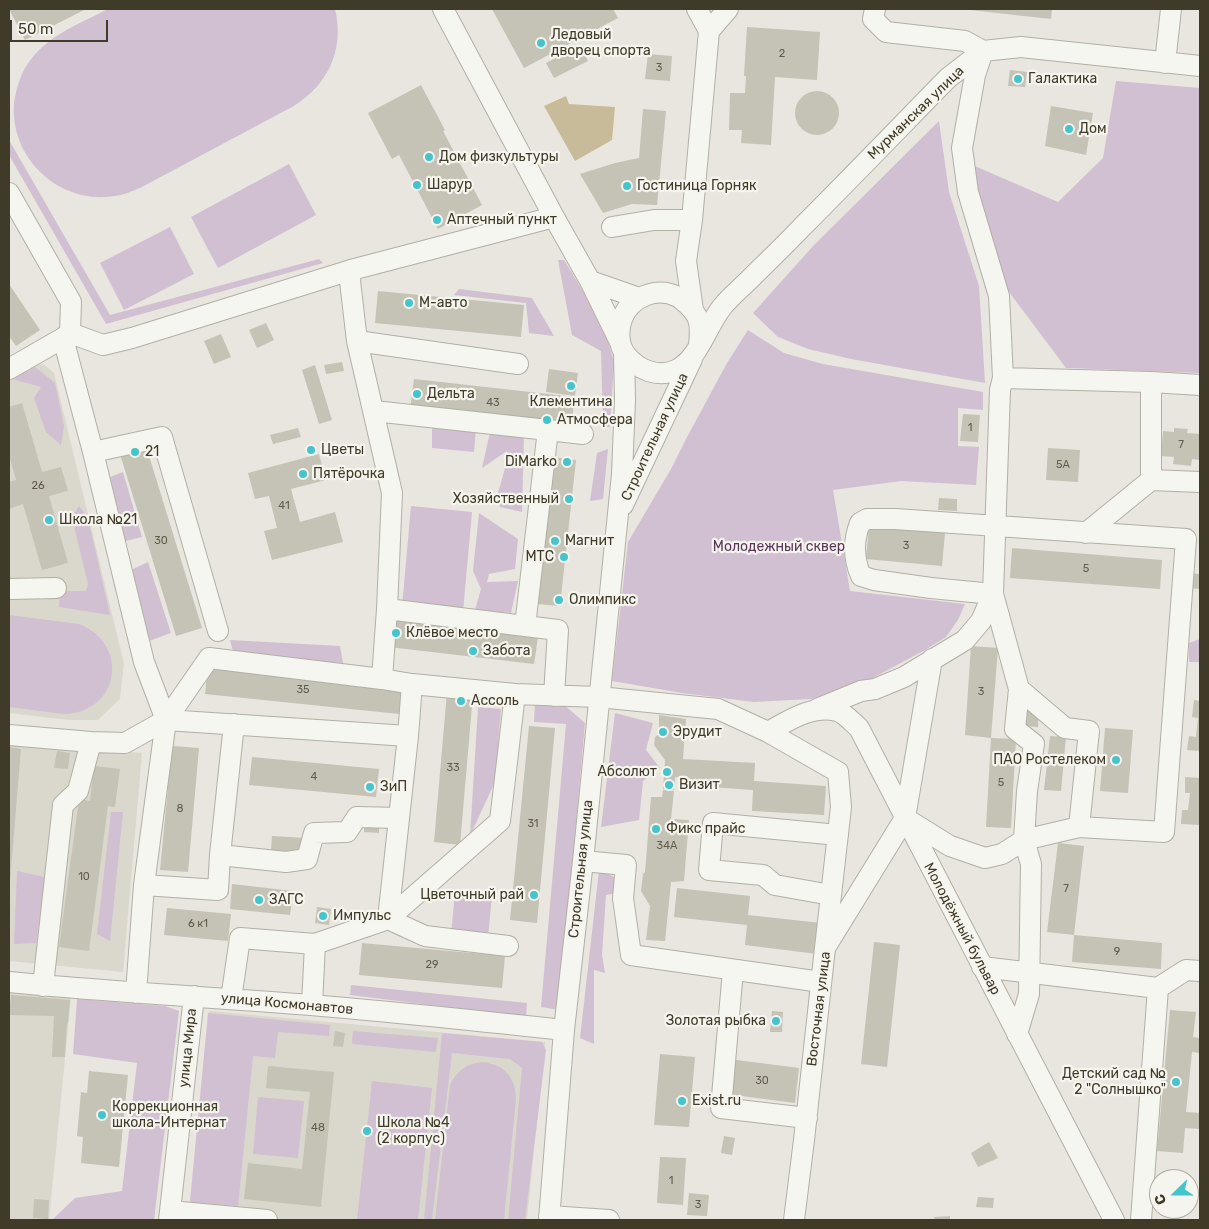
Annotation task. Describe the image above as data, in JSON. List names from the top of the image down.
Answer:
{
  "streets": {
    "street": [
      "Мурманская улица",
      "Строительная улица",
      "Молодёжный бульвар",
      "улица Космонавтов",
      "Восточная улица",
      "улица Мира"
    ]
  },
  "crossings": [
    ["Строительная улица", "улица Космонавтов"],
    ["Молодёжный бульвар", "Восточная улица"],
    ["улица Космонавтов", "улица Мира"]
  ],
  "parks": ["Молодежный сквер"],
  "places": [
    "Ледовый дворец спорта",
    "Галактика",
    "Дом",
    "Дом физкультуры",
    "Шарур",
    "Гостиница Горняк",
    "Аптечный пункт",
    "М-авто",
    "Клементина",
    "Дельта",
    "Атмосфера",
    "Цветы",
    "21",
    "DiMarko",
    "Пятёрочка",
    "Хозяйственный",
    "Школа №21",
    "Магнит",
    "МТС",
    "Олимпикс",
    "Клёвое место",
    "Забота",
    "Ассоль",
    "Эрудит",
    "ПАО Ростелеком",
    "Абсолют",
    "Визит",
    "ЗиП",
    "Фикс прайс",
    "Цветочный рай",
    "ЗАГС",
    "Импульс",
    "Золотая рыбка",
    "Детский сад № 2 \"Солнышко\"",
    "Exist.ru",
    "Коррекционная школа-Интернат",
    "Школа №4 (2 корпус)"
  ],
  "house_numbers": [
    "2",
    "3",
    "43",
    "1",
    "7",
    "5А",
    "26",
    "41",
    "30",
    "3",
    "5",
    "35",
    "3",
    "33",
    "4",
    "5",
    "8",
    "31",
    "34А",
    "10",
    "7",
    "6 к1",
    "9",
    "29",
    "30",
    "48",
    "1",
    "3"
  ],
  "scale_bar": "50 m",
  "north": "left"
}
